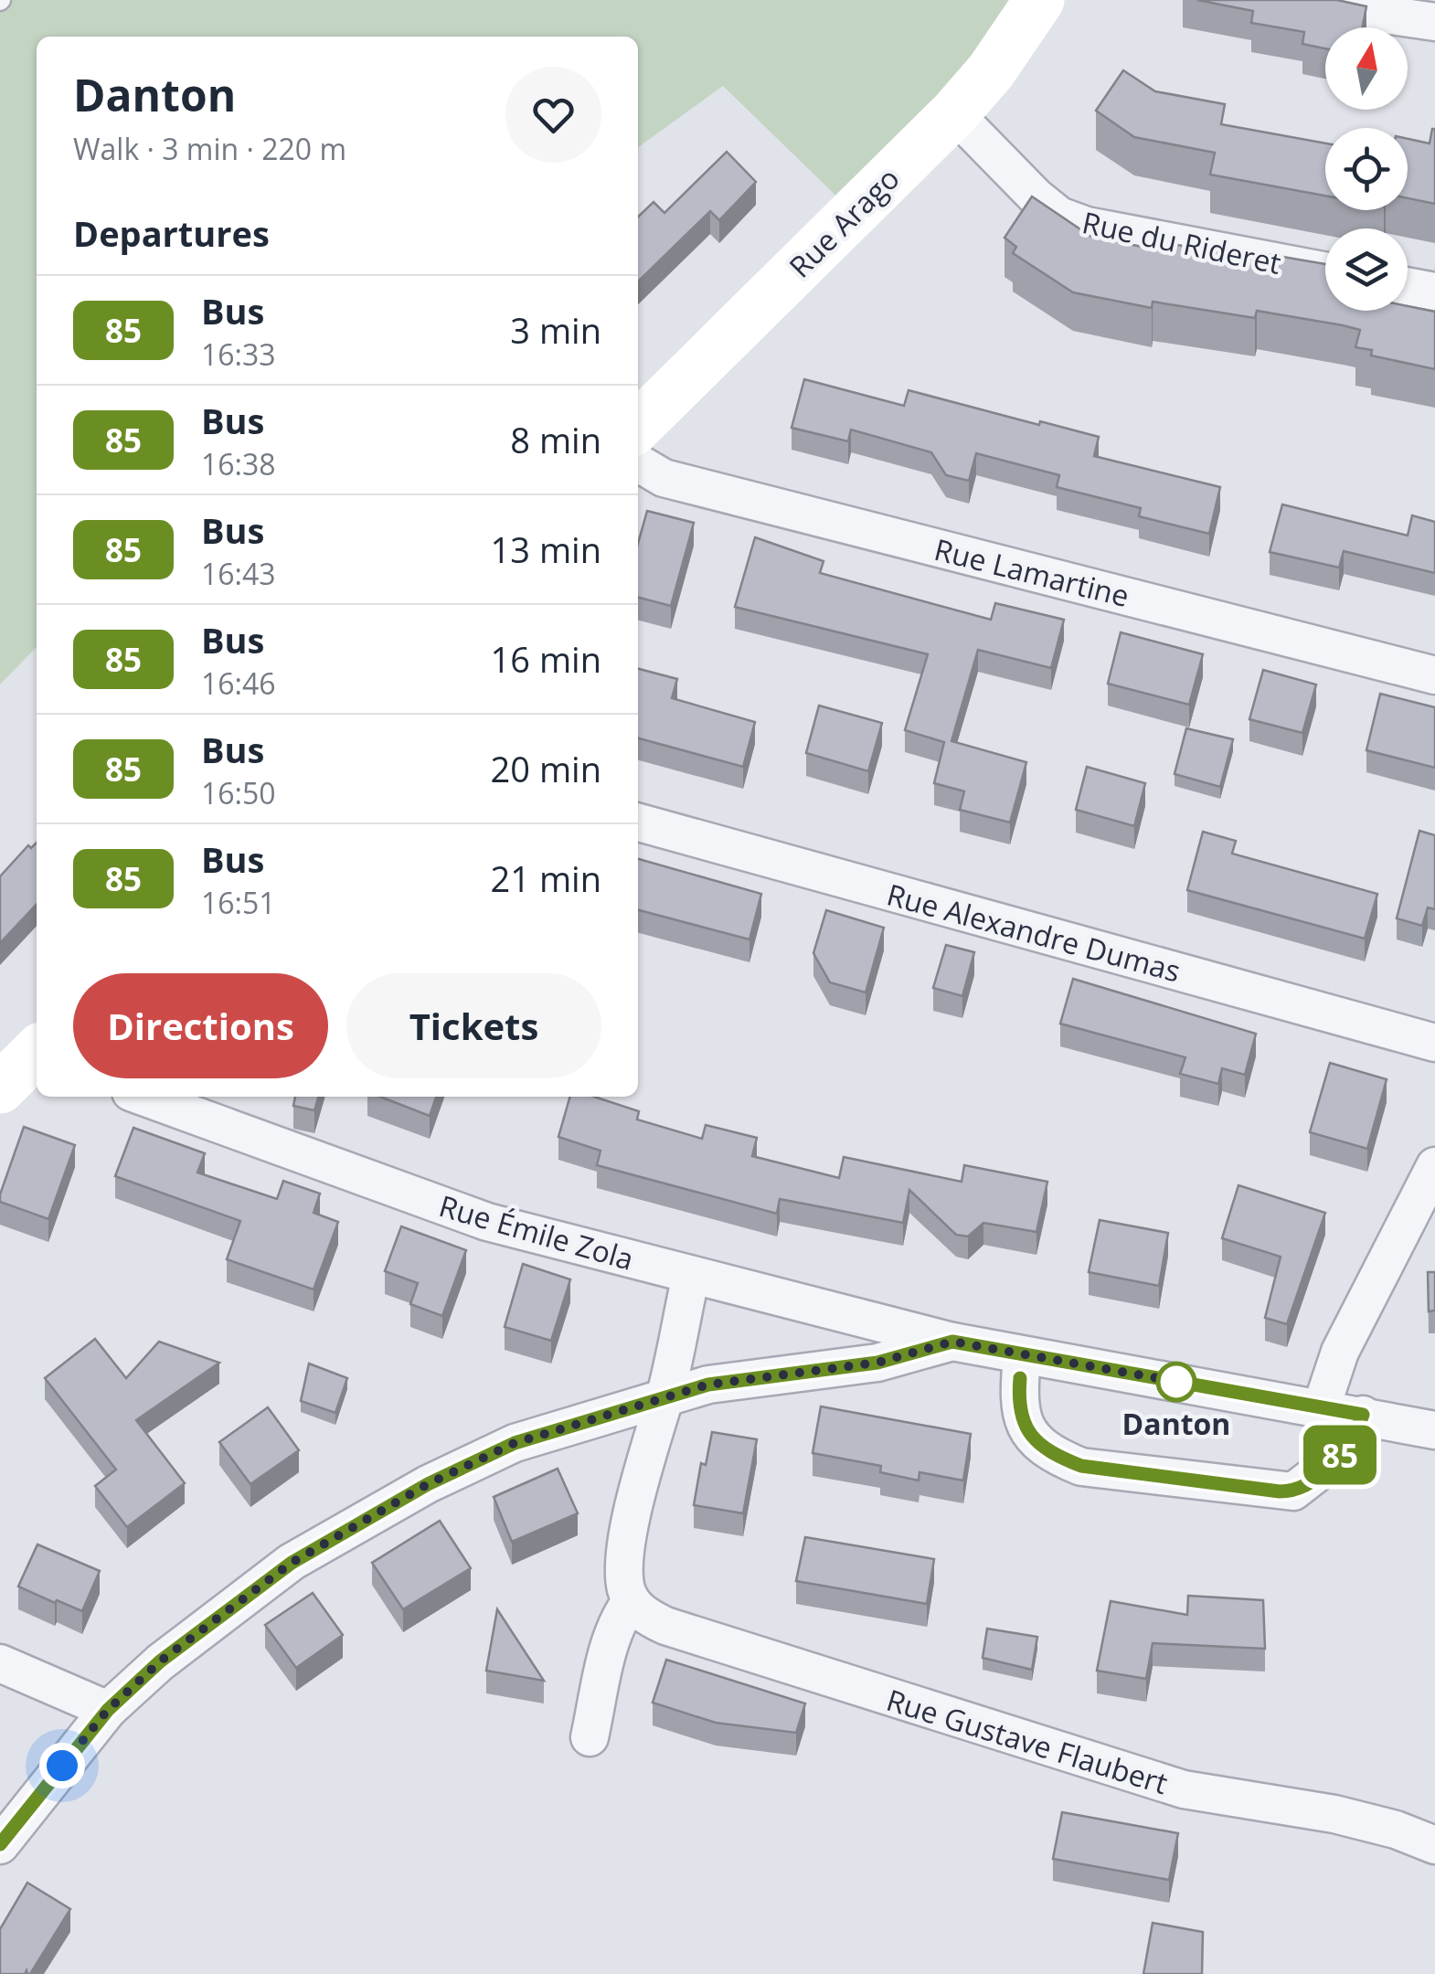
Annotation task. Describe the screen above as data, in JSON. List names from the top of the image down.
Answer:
{
  "streets": {
    "main road": ["Rue Arago"],
    "street": [
      "Rue du Rideret",
      "Rue Lamartine",
      "Rue Alexandre Dumas",
      "Rue Émile Zola",
      "Rue Gustave Flaubert"
    ]
  },
  "crossings": [
    ["Rue Arago", "Rue du Rideret"]
  ],
  "places": ["Danton"],
  "lines": ["bus line 85"],
  "north": "top",
  "page": {
    "on_map": "85",
    "heading": [
      ["Danton", "Walk · 3 min · 220 m"],
      "Departures"
    ],
    "list": [
      {
        "mark": "85",
        "name": "Bus",
        "note": "16:33",
        "value": "3 min"
      },
      {
        "mark": "85",
        "name": "Bus",
        "note": "16:38",
        "value": "8 min"
      },
      {
        "mark": "85",
        "name": "Bus",
        "note": "16:43",
        "value": "13 min"
      },
      {
        "mark": "85",
        "name": "Bus",
        "note": "16:46",
        "value": "16 min"
      },
      {
        "mark": "85",
        "name": "Bus",
        "note": "16:50",
        "value": "20 min"
      },
      {
        "mark": "85",
        "name": "Bus",
        "note": "16:51",
        "value": "21 min"
      }
    ],
    "buttons": ["Directions", "Tickets"]
  }
}
